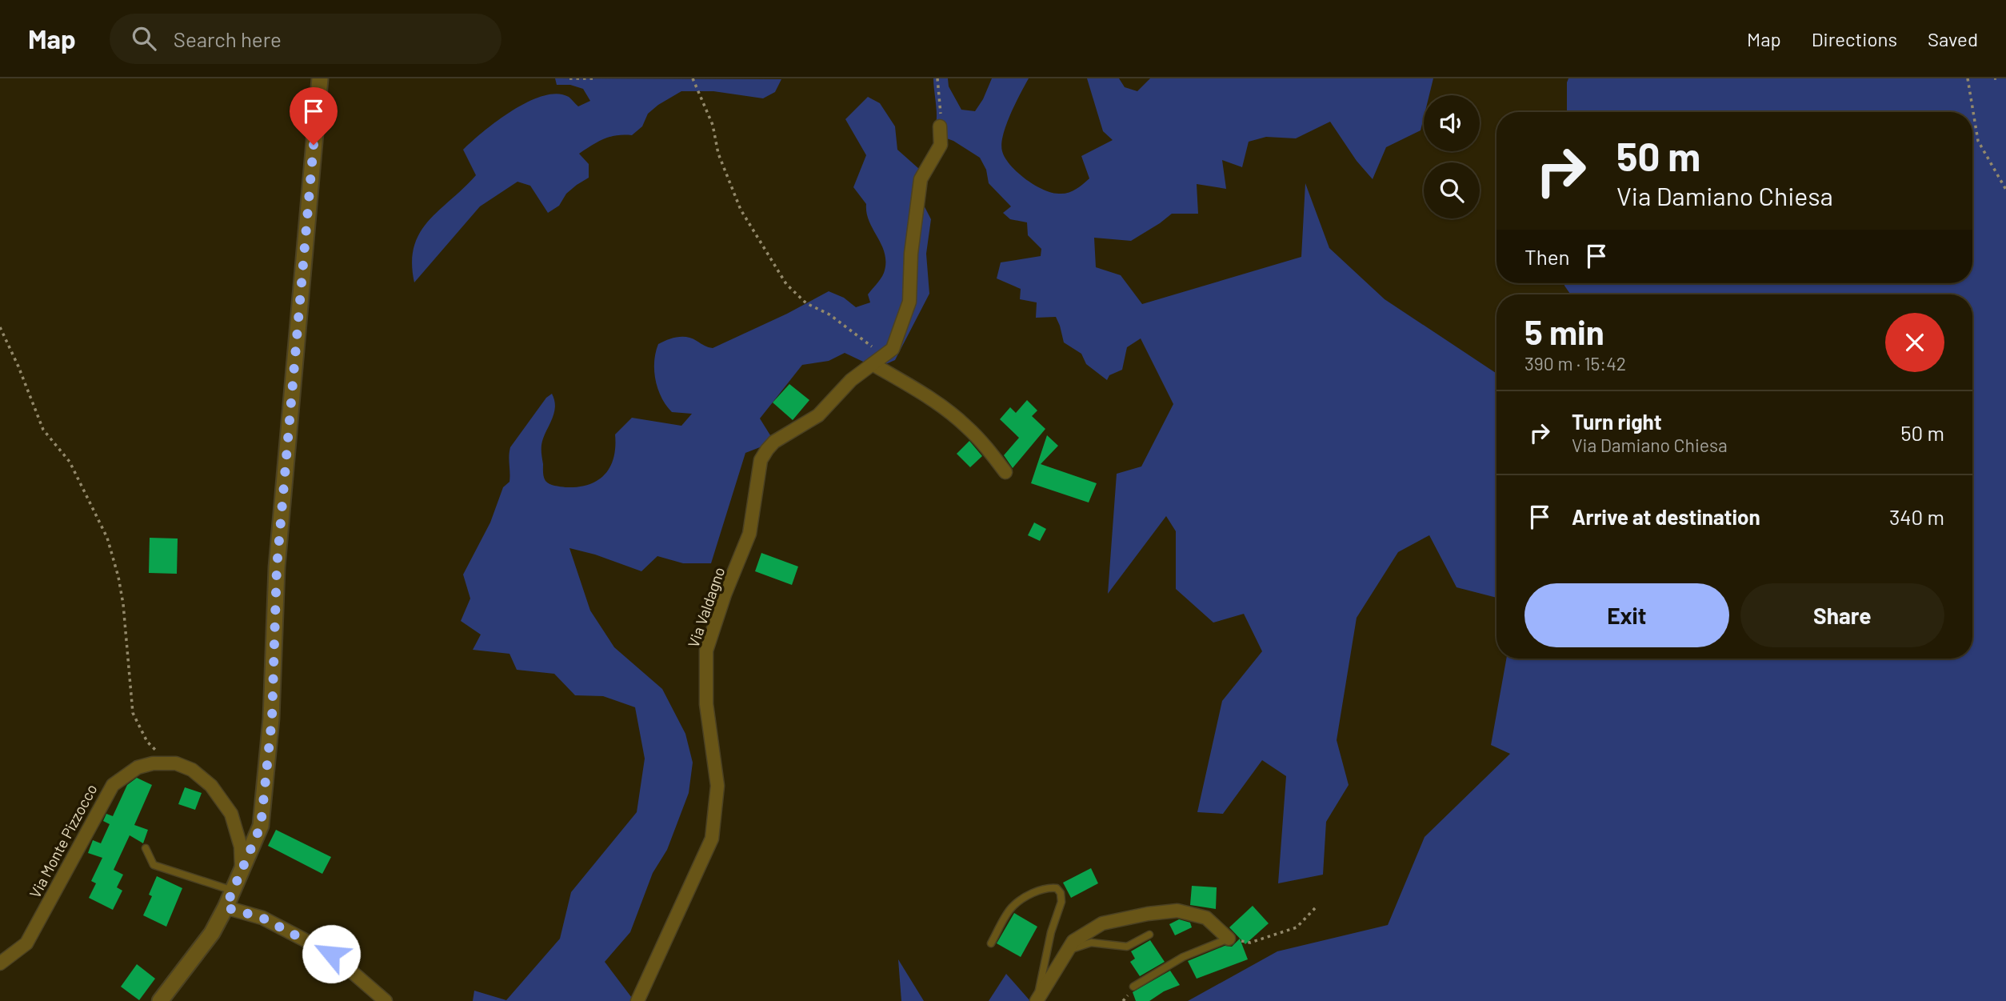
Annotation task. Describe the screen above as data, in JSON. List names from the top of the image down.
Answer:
{
  "streets": {
    "street": ["Via Valdagno", "Via Monte Pizzocco"]
  },
  "page": {
    "header": "Map",
    "search": "Search here",
    "nav": ["Map", "Directions", "Saved"],
    "turn": ["50 m", "Via Damiano Chiesa"],
    "then": "Then",
    "heading": ["5 min", "390 m · 15:42"],
    "list": [
      {
        "name": "Turn right",
        "note": "Via Damiano Chiesa",
        "value": "50 m"
      },
      {
        "name": "Arrive at destination",
        "value": "340 m"
      }
    ],
    "buttons": ["Exit", "Share"]
  }
}
